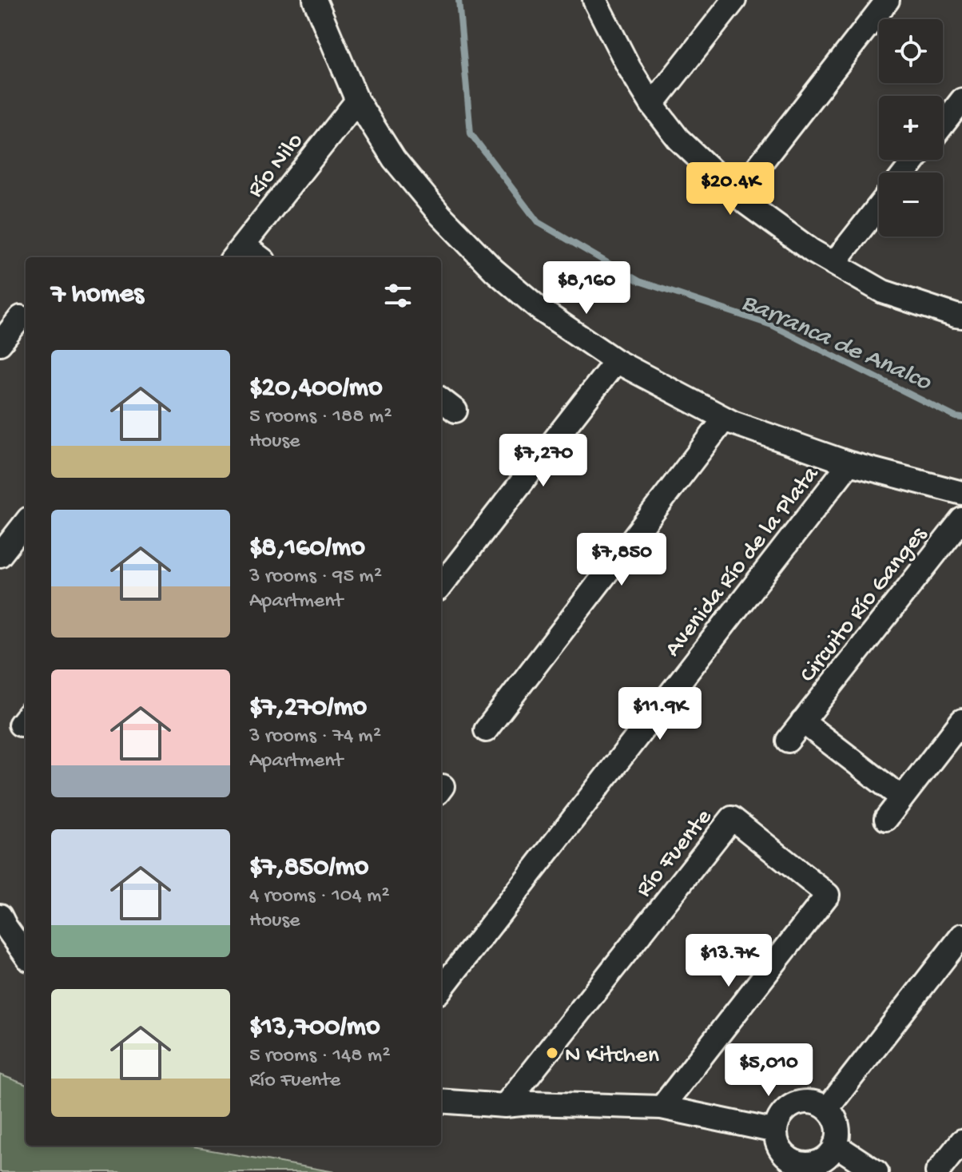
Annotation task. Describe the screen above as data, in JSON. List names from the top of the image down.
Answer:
{
  "streets": {
    "street": [
      "Río Nilo",
      "Avenida Río de la Plata",
      "Circuito Río Ganges",
      "Río Fuente"
    ]
  },
  "water": ["Barranca de Analco"],
  "places": ["N Kitchen"],
  "page": {
    "map_buttons": ["+", "−"],
    "price": [
      "$20.4K",
      "$8,160",
      "$7,270",
      "$7,850",
      "$11.9K",
      "$13.7K",
      "$5,010"
    ],
    "heading": "7 homes",
    "list": [
      {
        "name": "$20,400/mo",
        "note": "5 rooms · 188 m² · House"
      },
      {
        "name": "$8,160/mo",
        "note": "3 rooms · 95 m² · Apartment"
      },
      {
        "name": "$7,270/mo",
        "note": "3 rooms · 74 m² · Apartment"
      },
      {
        "name": "$7,850/mo",
        "note": "4 rooms · 104 m² · House"
      },
      {
        "name": "$13,700/mo",
        "note": "5 rooms · 148 m² · Río Fuente"
      }
    ]
  }
}
